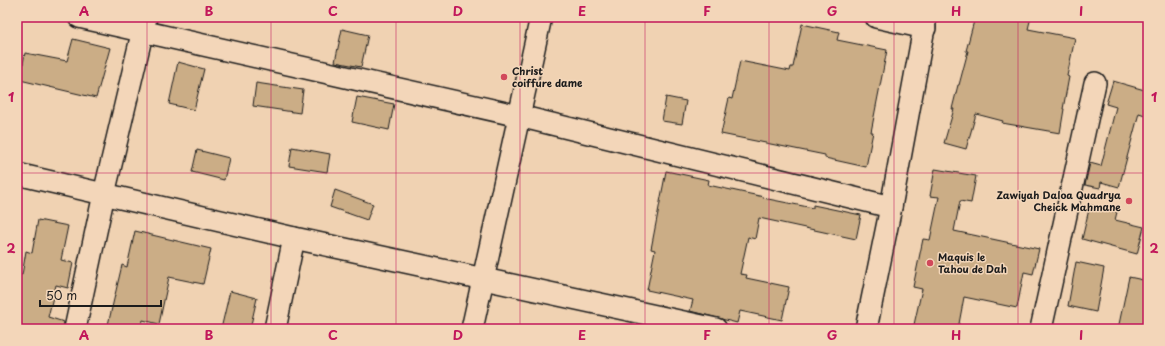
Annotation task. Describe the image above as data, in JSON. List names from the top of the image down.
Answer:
{
  "places": ["Christ coiffure dame", "Zawiyah Daloa Quadrya Cheick Mahmane", "Maquis le Tahou de Dah"],
  "scale_bar": "50 m",
  "grid": {
    "columns": [
      "A",
      "B",
      "C",
      "D",
      "E",
      "F",
      "G",
      "H",
      "I"
    ],
    "rows": ["1", "2"]
  }
}
